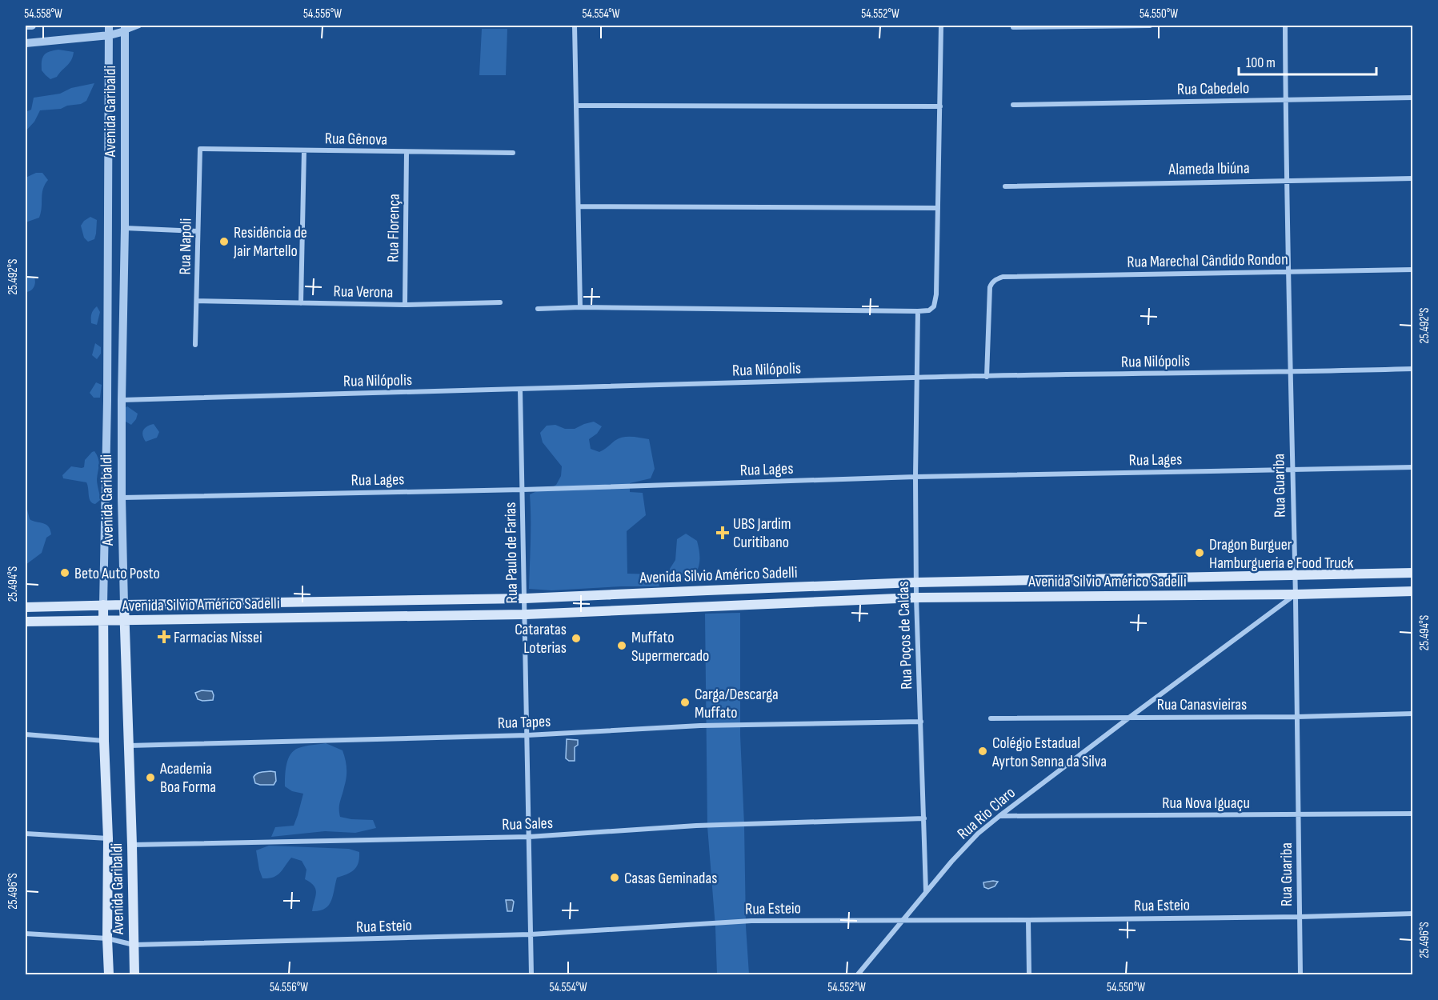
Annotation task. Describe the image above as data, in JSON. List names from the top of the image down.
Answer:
{
  "streets": {
    "main road": ["Avenida Garibaldi", "Avenida Silvio Américo Sadelli"],
    "street": [
      "Rua Cabedelo",
      "Rua Gênova",
      "Alameda Ibiúna",
      "Rua Florença",
      "Rua Napoli",
      "Rua Marechal Cândido Rondon",
      "Rua Verona",
      "Rua Nilópolis",
      "Rua Lages",
      "Rua Guariba",
      "Rua Paulo de Farias",
      "Rua Poços de Caldas",
      "Rua Canasvieiras",
      "Rua Tapes",
      "Rua Nova Iguaçu",
      "Rua Rio Claro",
      "Rua Sales",
      "Rua Esteio"
    ]
  },
  "crossings": [
    ["Rua Cabedelo", "Rua Guariba"],
    ["Avenida Garibaldi", "Rua Nilópolis"],
    ["Avenida Garibaldi", "Rua Lages"],
    ["Avenida Garibaldi", "Avenida Silvio Américo Sadelli"],
    ["Avenida Garibaldi", "Rua Tapes"],
    ["Avenida Garibaldi", "Rua Sales"],
    ["Avenida Garibaldi", "Rua Esteio"],
    ["Rua Gênova", "Rua Florença"],
    ["Rua Gênova", "Rua Napoli"],
    ["Alameda Ibiúna", "Rua Guariba"],
    ["Rua Florença", "Rua Verona"],
    ["Rua Napoli", "Rua Verona"],
    ["Rua Marechal Cândido Rondon", "Rua Nilópolis"],
    ["Rua Marechal Cândido Rondon", "Rua Guariba"],
    ["Rua Nilópolis", "Rua Guariba"],
    ["Rua Nilópolis", "Rua Paulo de Farias"],
    ["Rua Nilópolis", "Rua Poços de Caldas"],
    ["Rua Lages", "Rua Guariba"],
    ["Rua Lages", "Rua Paulo de Farias"],
    ["Rua Lages", "Rua Poços de Caldas"],
    ["Rua Guariba", "Avenida Silvio Américo Sadelli"],
    ["Rua Guariba", "Rua Canasvieiras"],
    ["Rua Guariba", "Rua Nova Iguaçu"],
    ["Rua Guariba", "Rua Rio Claro"],
    ["Rua Guariba", "Rua Esteio"],
    ["Rua Paulo de Farias", "Avenida Silvio Américo Sadelli"],
    ["Rua Paulo de Farias", "Rua Tapes"],
    ["Rua Paulo de Farias", "Rua Sales"],
    ["Rua Paulo de Farias", "Rua Esteio"],
    ["Avenida Silvio Américo Sadelli", "Rua Poços de Caldas"],
    ["Avenida Silvio Américo Sadelli", "Rua Rio Claro"],
    ["Rua Poços de Caldas", "Rua Tapes"],
    ["Rua Poços de Caldas", "Rua Rio Claro"],
    ["Rua Poços de Caldas", "Rua Sales"],
    ["Rua Canasvieiras", "Rua Rio Claro"],
    ["Rua Nova Iguaçu", "Rua Rio Claro"],
    ["Rua Rio Claro", "Rua Esteio"]
  ],
  "places": {
    "other": [
      "Residência de Jair Martello",
      "Dragon Burguer Hamburgueria e Food Truck",
      "Beto Auto Posto",
      "Cataratas Loterias",
      "Muffato Supermercado",
      "Carga/Descarga Muffato",
      "Colégio Estadual Ayrton Senna da Silva",
      "Academia Boa Forma",
      "Casas Geminadas"
    ],
    "health": ["UBS Jardim Curitibano", "Farmacias Nissei"]
  },
  "scale_bar": "100 m",
  "coordinates": [
    "54.558°W",
    "54.556°W",
    "54.554°W",
    "54.552°W",
    "54.550°W",
    "25.492°S",
    "25.494°S",
    "25.496°S"
  ]
}
